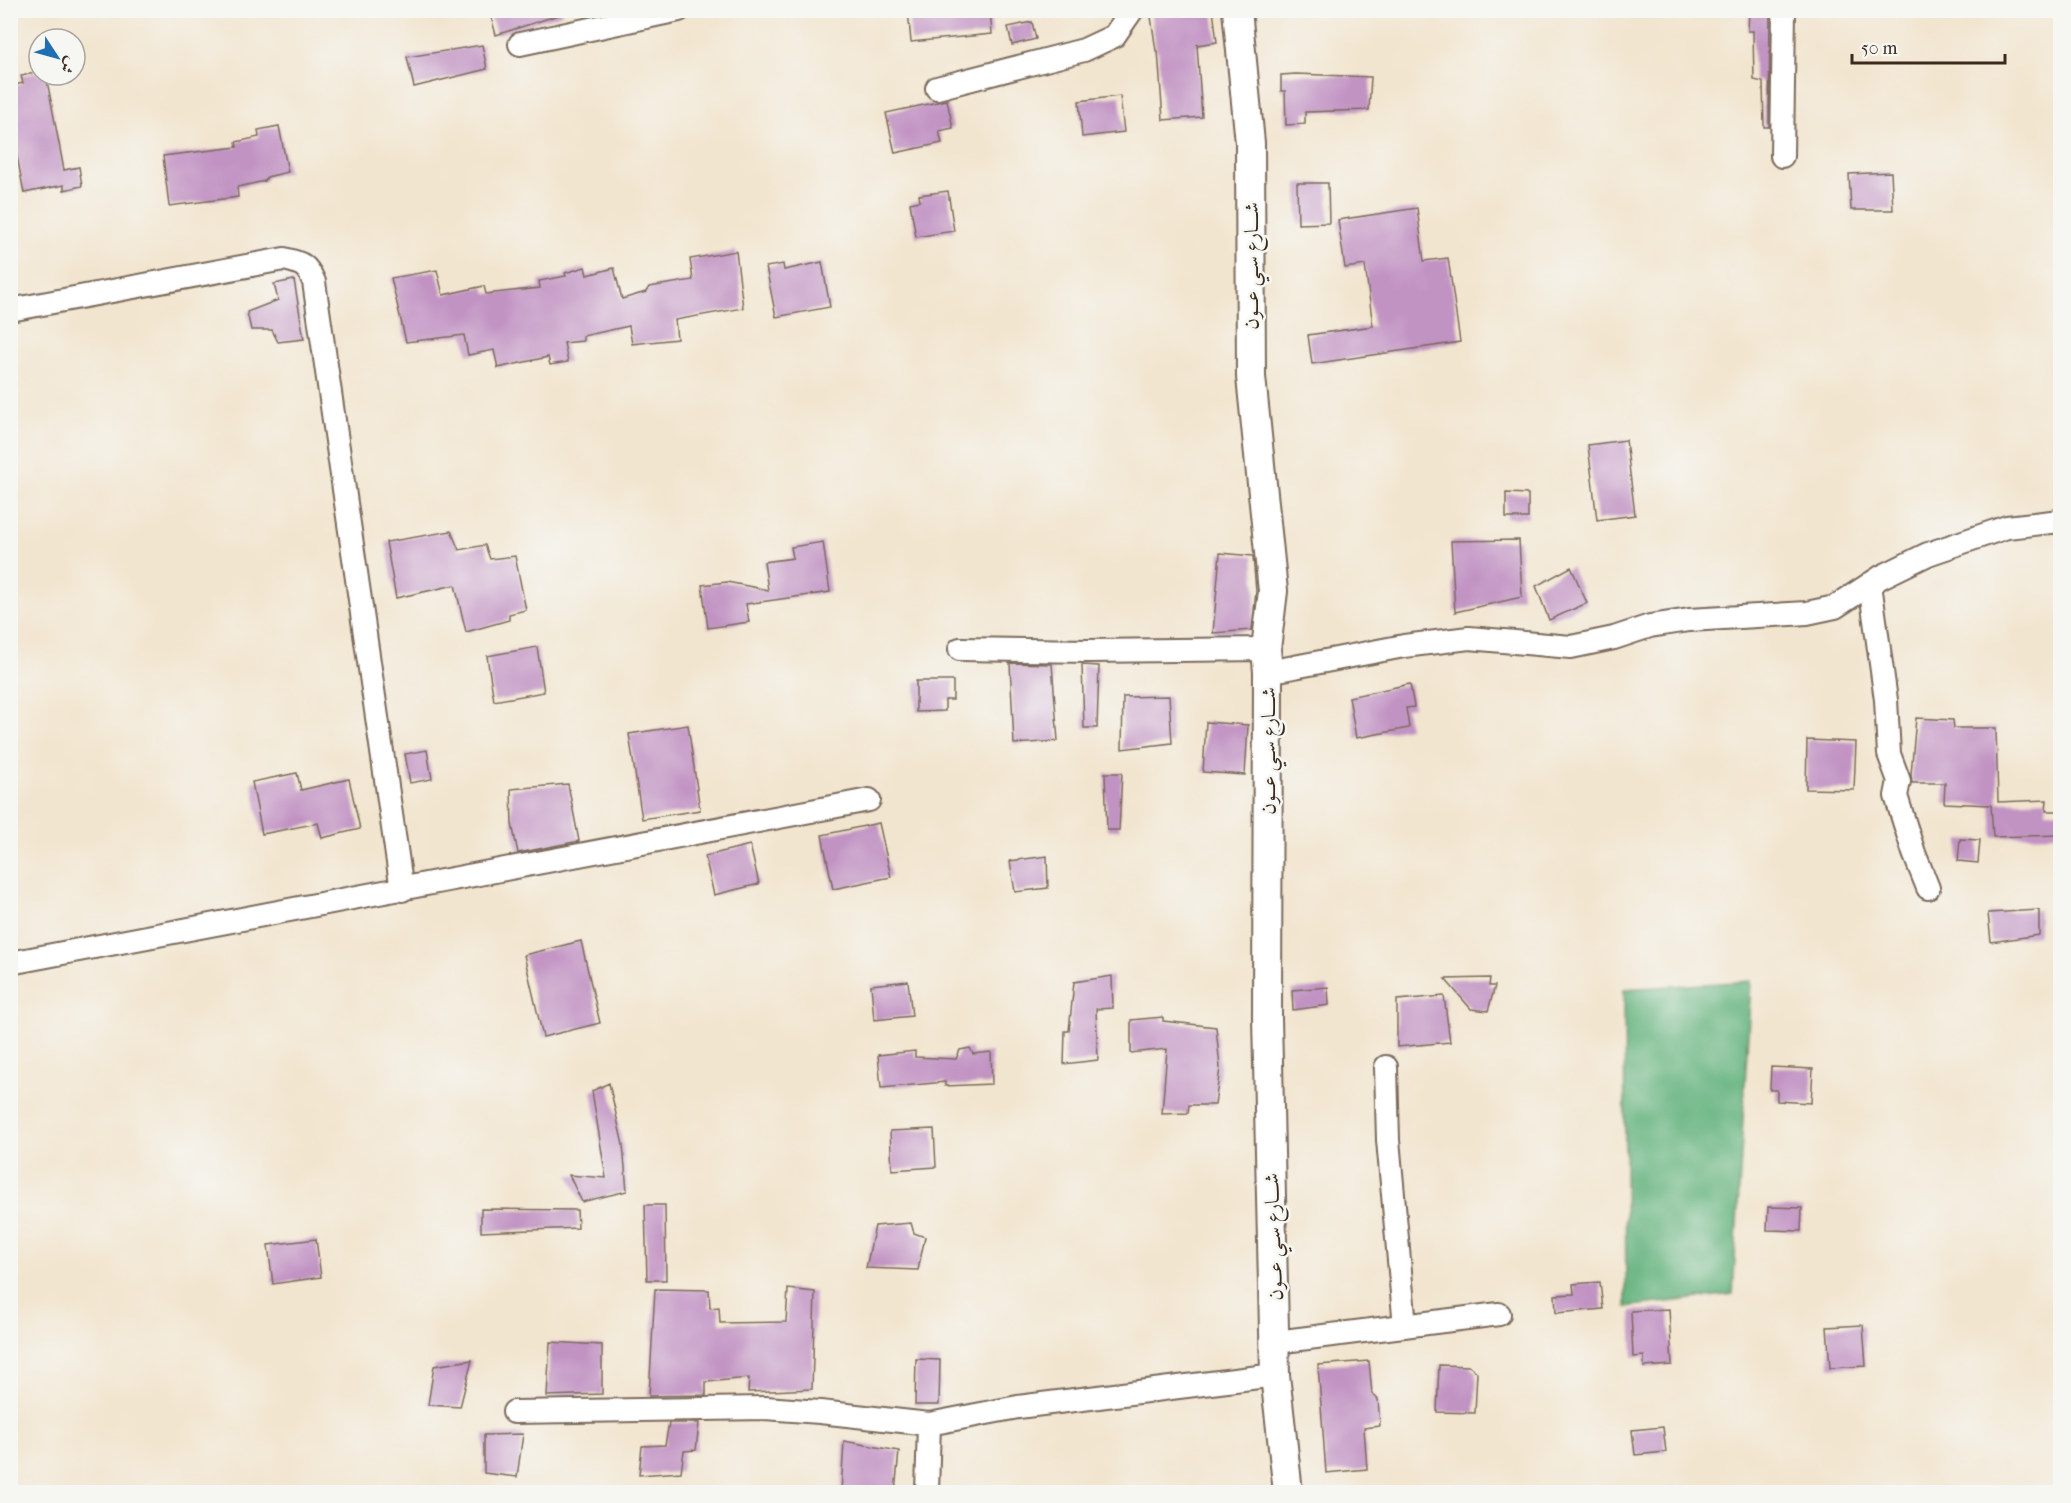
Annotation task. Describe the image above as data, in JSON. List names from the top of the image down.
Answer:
{
  "streets": {
    "street": ["شــــارع ســي عـــون"]
  },
  "scale_bar": "50 m",
  "north": "bottom right"
}
